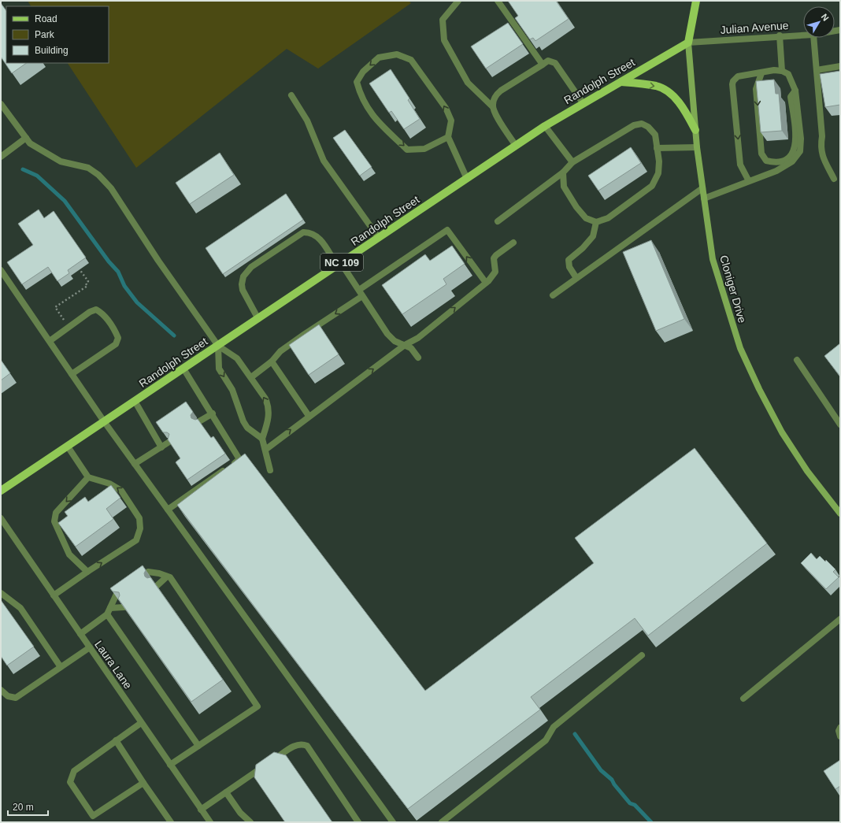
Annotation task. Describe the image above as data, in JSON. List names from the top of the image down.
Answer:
{
  "streets": {
    "main road": ["Randolph Street", "NC 109", "Cloniger Drive"],
    "street": ["Julian Avenue", "Laura Lane"]
  },
  "crossings": [
    ["Julian Avenue", "Randolph Street"],
    ["Julian Avenue", "Cloniger Drive"],
    ["Randolph Street", "Cloniger Drive"]
  ],
  "legend": ["Road", "Park", "Building"],
  "scale_bar": "20 m",
  "north": "top right"
}
